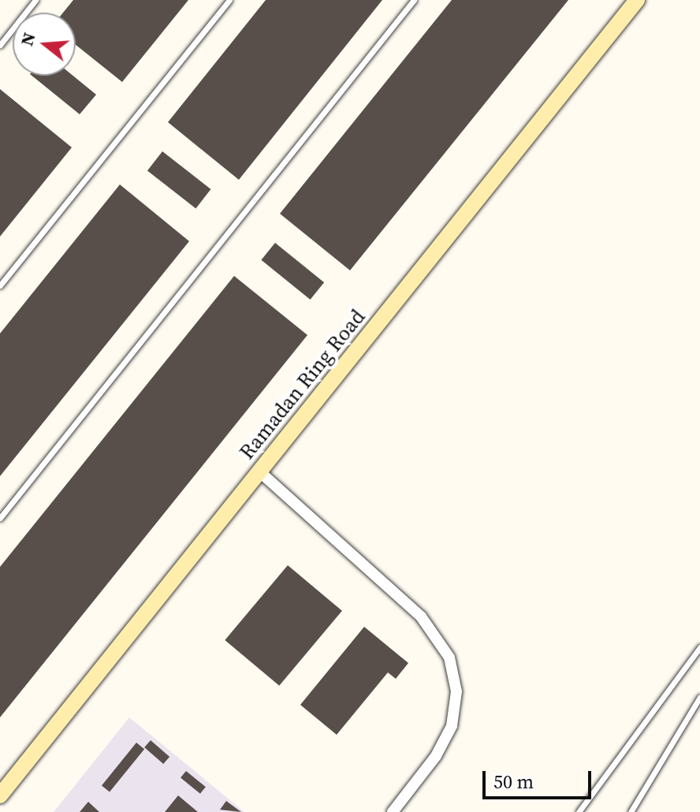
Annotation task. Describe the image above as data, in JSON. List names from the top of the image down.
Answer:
{
  "streets": {
    "street": ["Ramadan Ring Road"]
  },
  "scale_bar": "50 m",
  "north": "left"
}
